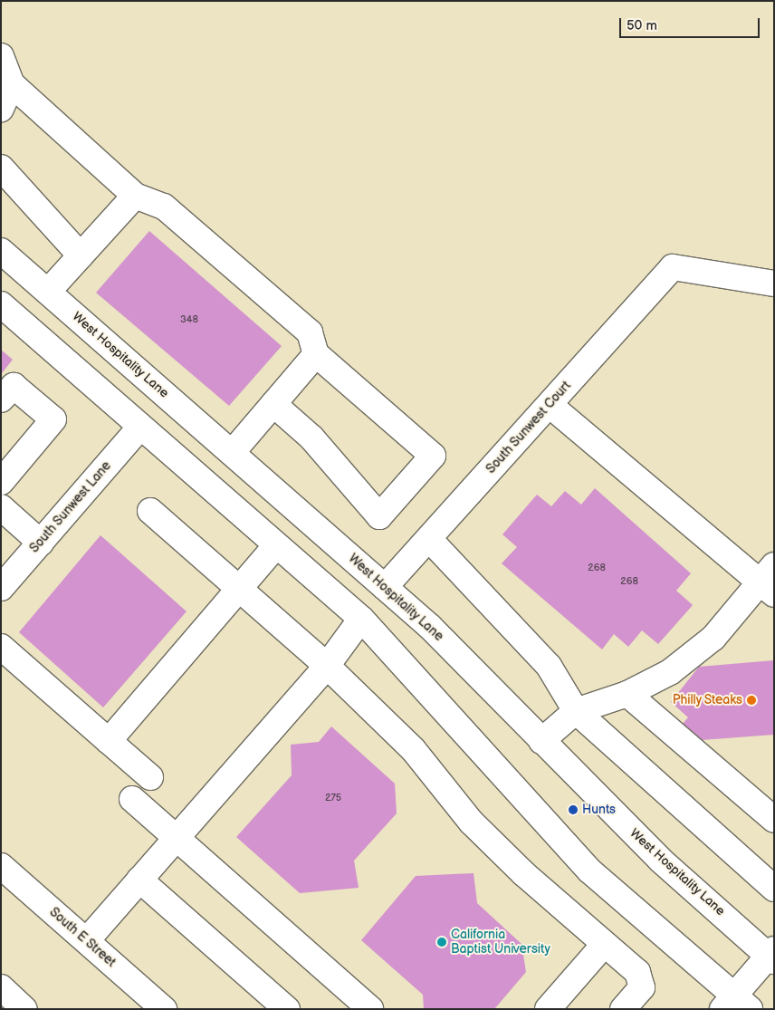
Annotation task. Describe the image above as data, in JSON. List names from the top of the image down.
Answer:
{
  "streets": {
    "main road": [
      "West Hospitality Lane",
      "South Sunwest Court",
      "South Sunwest Lane",
      "South E Street"
    ]
  },
  "crossings": [
    ["West Hospitality Lane", "South Sunwest Court"]
  ],
  "places": ["Philly Steaks", "Hunts", "California Baptist University"],
  "house_numbers": [
    "348",
    "268",
    "268",
    "275"
  ],
  "scale_bar": "50 m"
}
